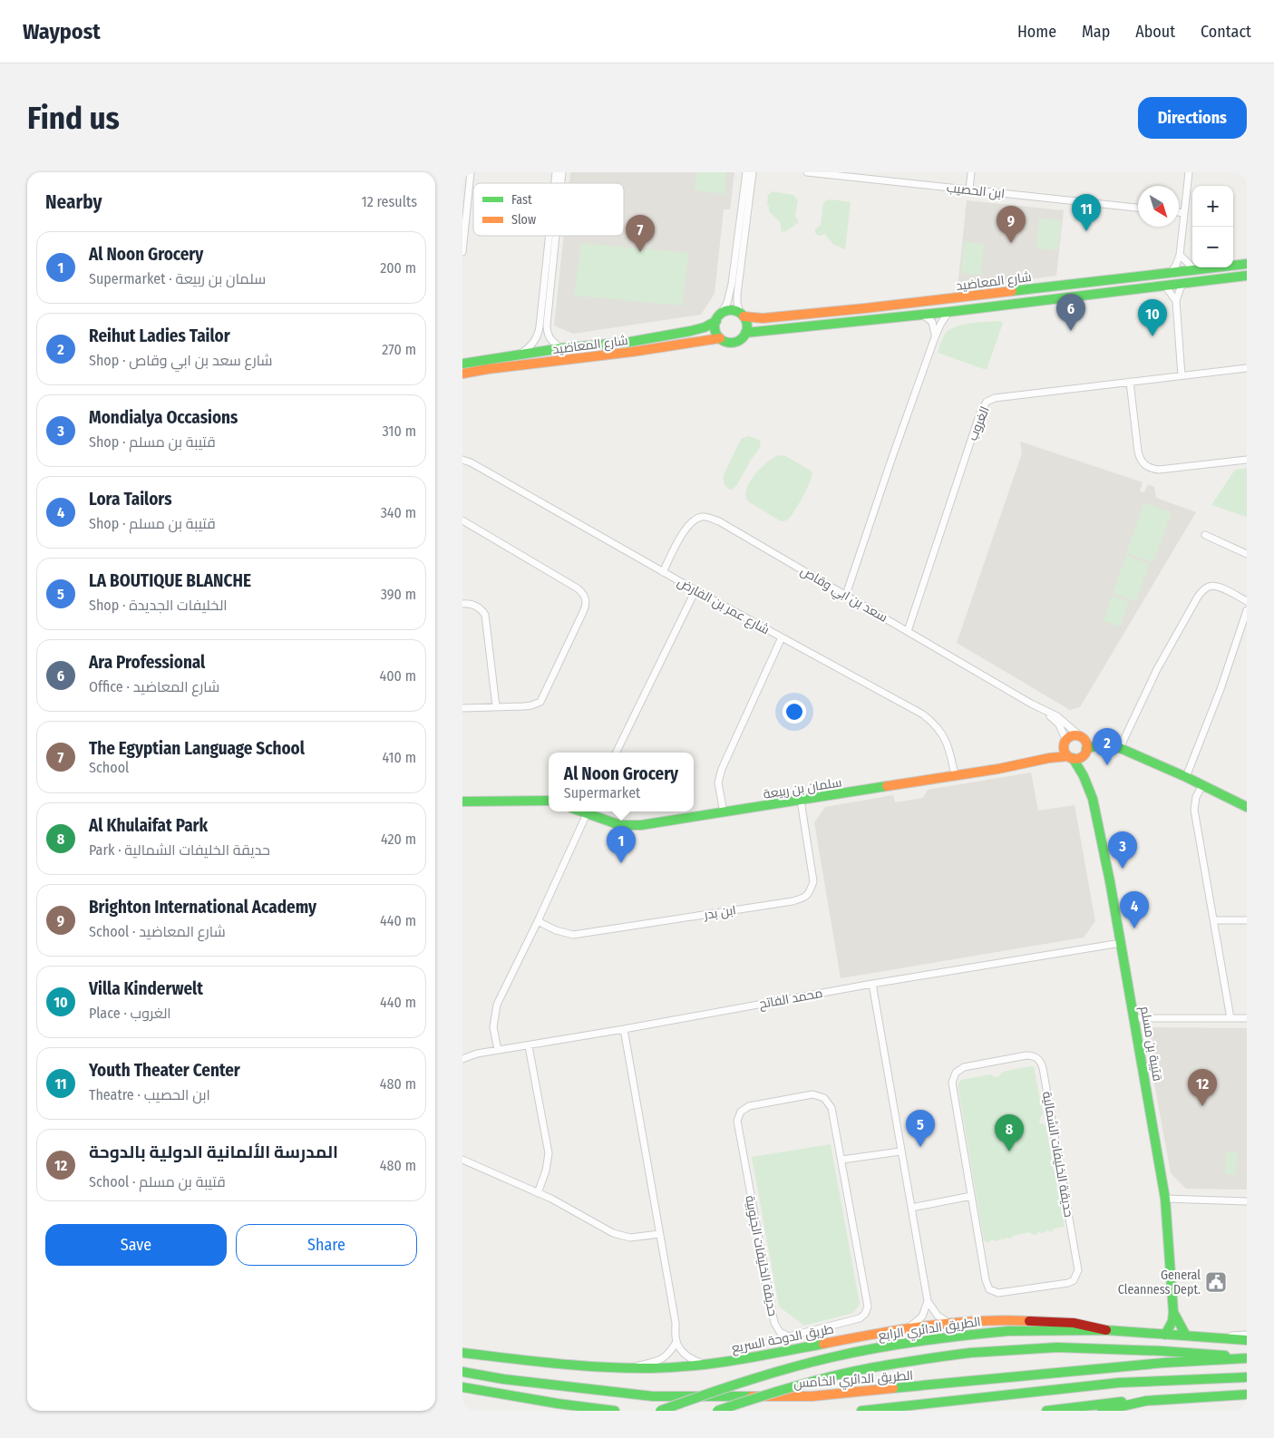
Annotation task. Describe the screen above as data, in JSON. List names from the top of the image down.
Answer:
{
  "streets": {
    "main road": [
      "شارع المعاضيد",
      "سلمان بن ربيعة",
      "قتيبة بن مسلم",
      "الطريق الدائري الرابع",
      "طريق الدوحة السريع",
      "الطريق الدائري الخامس"
    ],
    "street": [
      "ابن الحصيب",
      "الغروب",
      "سعد بن ابي وقاص",
      "شارع عمر بن الفارض",
      "ابن بدر",
      "محمد الفاتح",
      "حديقة الخليفات الشمالية",
      "حديقة الخليفات الجنوبية"
    ]
  },
  "crossings": [
    ["الغروب", "سعد بن ابي وقاص"],
    ["سعد بن ابي وقاص", "شارع عمر بن الفارض"],
    ["سعد بن ابي وقاص", "سلمان بن ربيعة"],
    ["سعد بن ابي وقاص", "قتيبة بن مسلم"],
    ["شارع عمر بن الفارض", "سلمان بن ربيعة"],
    ["سلمان بن ربيعة", "ابن بدر"],
    ["سلمان بن ربيعة", "قتيبة بن مسلم"],
    ["محمد الفاتح", "قتيبة بن مسلم"],
    ["قتيبة بن مسلم", "الطريق الدائري الرابع"],
    ["الطريق الدائري الرابع", "طريق الدوحة السريع"]
  ],
  "places": {
    "public building": ["General Cleanness Dept."]
  },
  "legend": ["Fast", "Slow"],
  "north": "bottom right",
  "page": {
    "header": "Waypost",
    "nav": [
      "Home",
      "Map",
      "About",
      "Contact"
    ],
    "buttons": [
      "Directions",
      ["Save", "Share"]
    ],
    "title": "Find us",
    "heading": ["Nearby", "12 results"],
    "map_buttons": ["+", "−"],
    "pins": [
      "11",
      "9",
      "7",
      "6",
      "10",
      "2",
      "1",
      "3",
      "4",
      "12",
      "5",
      "8"
    ],
    "list": [
      {
        "mark": "1",
        "name": "Al Noon Grocery",
        "note": "Supermarket · سلمان بن ربيعة",
        "value": "200 m"
      },
      {
        "mark": "2",
        "name": "Reihut Ladies Tailor",
        "note": "Shop · شارع سعد بن ابي وقاص",
        "value": "270 m"
      },
      {
        "mark": "3",
        "name": "Mondialya Occasions",
        "note": "Shop · قتيبة بن مسلم",
        "value": "310 m"
      },
      {
        "mark": "4",
        "name": "Lora Tailors",
        "note": "Shop · قتيبة بن مسلم",
        "value": "340 m"
      },
      {
        "mark": "5",
        "name": "LA BOUTIQUE BLANCHE",
        "note": "Shop · الخليفات الجديدة",
        "value": "390 m"
      },
      {
        "mark": "6",
        "name": "Ara Professional",
        "note": "Office · شارع المعاضيد",
        "value": "400 m"
      },
      {
        "mark": "7",
        "name": "The Egyptian Language School",
        "note": "School",
        "value": "410 m"
      },
      {
        "mark": "8",
        "name": "Al Khulaifat Park",
        "note": "Park · حديقة الخليفات الشمالية",
        "value": "420 m"
      },
      {
        "mark": "9",
        "name": "Brighton International Academy",
        "note": "School · شارع المعاضيد",
        "value": "440 m"
      },
      {
        "mark": "10",
        "name": "Villa Kinderwelt",
        "note": "Place · الغروب",
        "value": "440 m"
      },
      {
        "mark": "11",
        "name": "Youth Theater Center",
        "note": "Theatre · ابن الحصيب",
        "value": "480 m"
      },
      {
        "mark": "12",
        "name": "المدرسة الألمانية الدولية بالدوحة",
        "note": "School · قتيبة بن مسلم",
        "value": "480 m"
      }
    ],
    "popup": ["Al Noon Grocery", "Supermarket"]
  }
}
